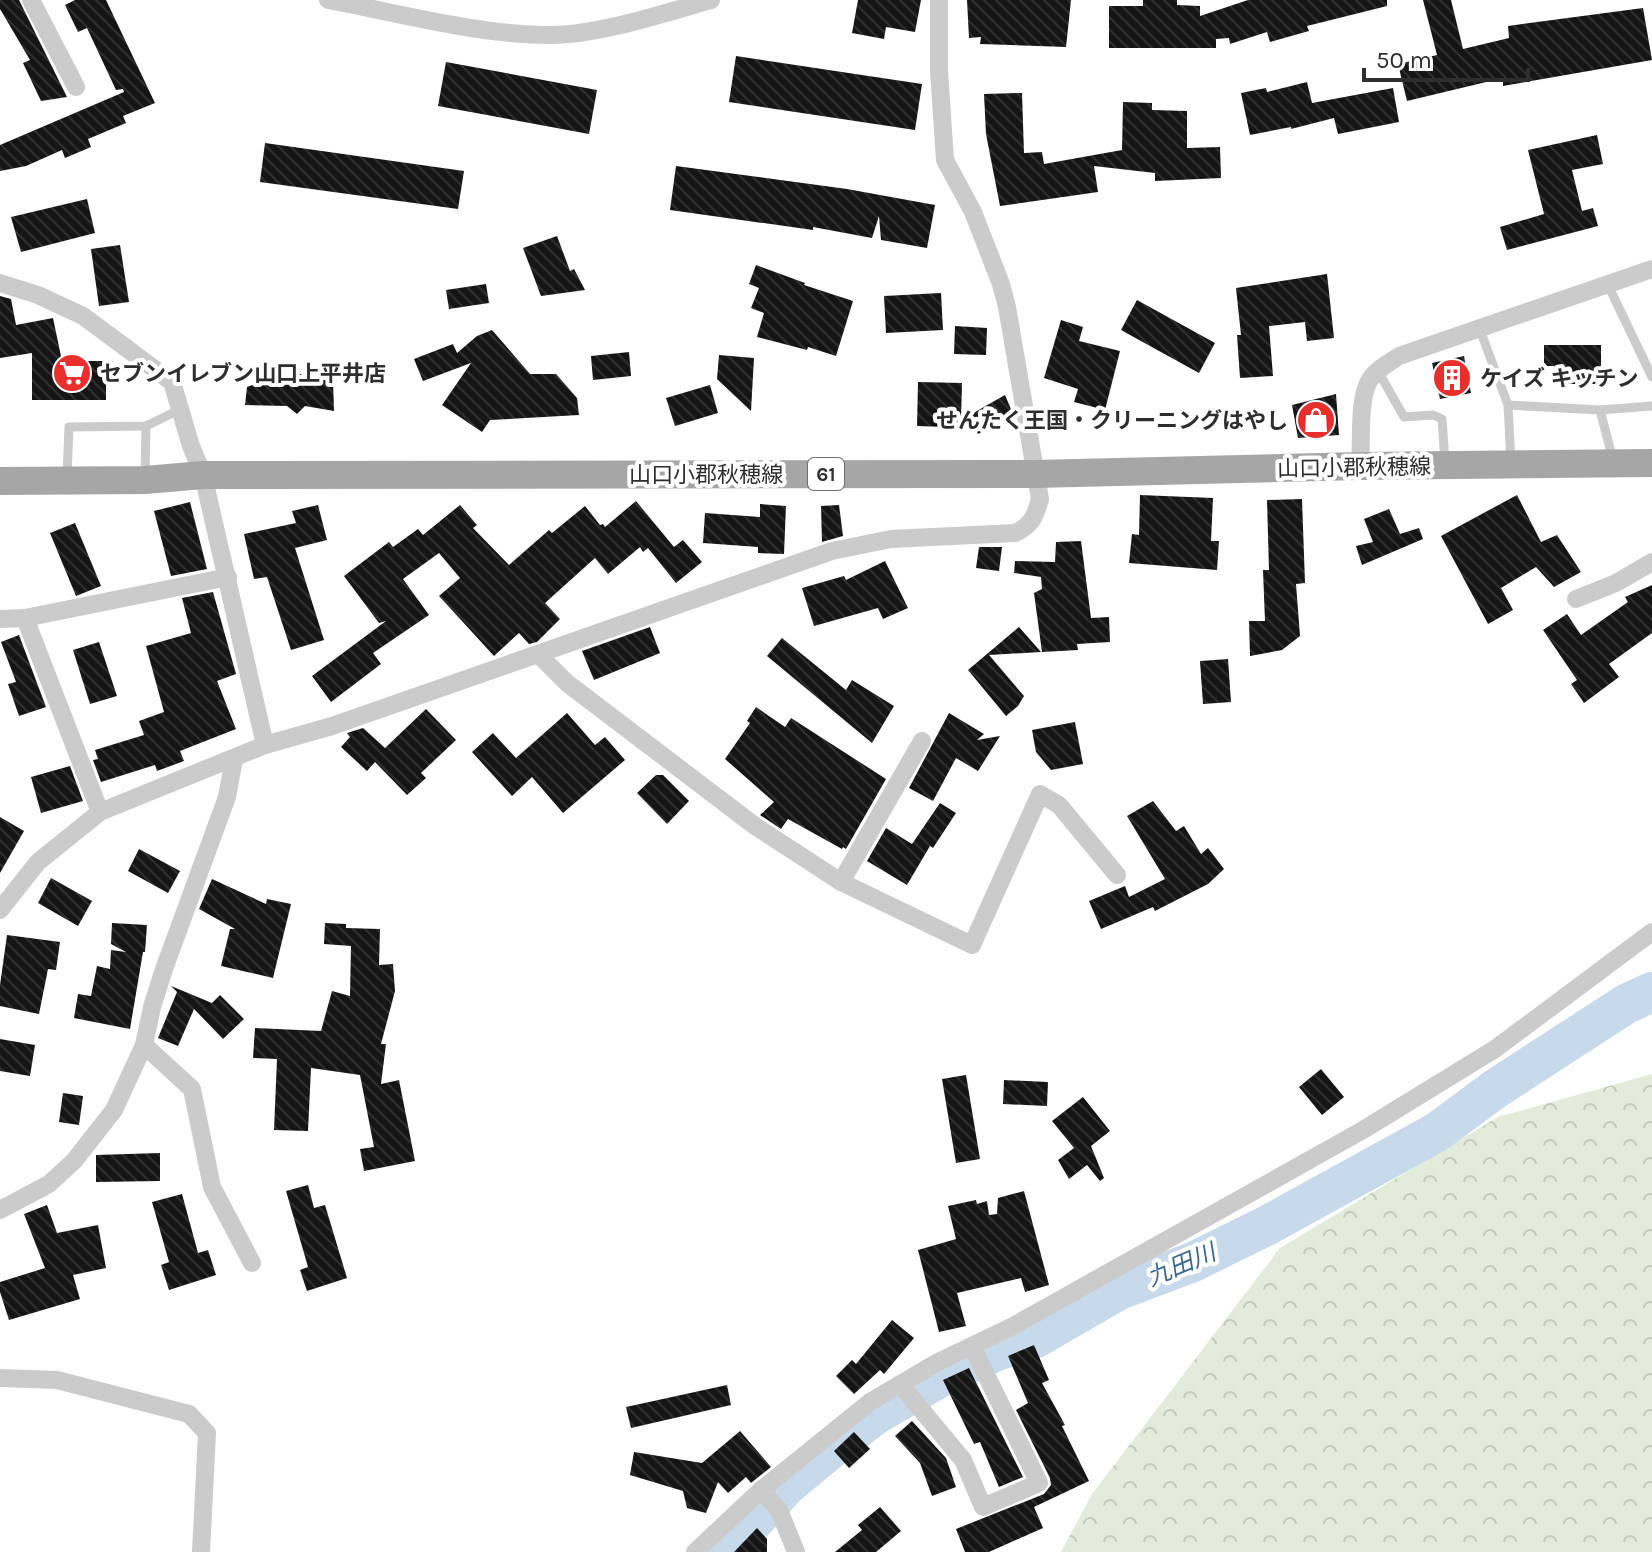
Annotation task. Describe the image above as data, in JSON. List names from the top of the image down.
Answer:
{
  "streets": {
    "main road": ["山口小郡秋穂線", "61"]
  },
  "water": ["九田川"],
  "places": {
    "supermarket": ["セブンイレブン山口上平井店"],
    "building": ["ケイズ キッチン"],
    "shop": ["せんたく王国・クリーニングはやし"]
  },
  "scale_bar": "50 m"
}
